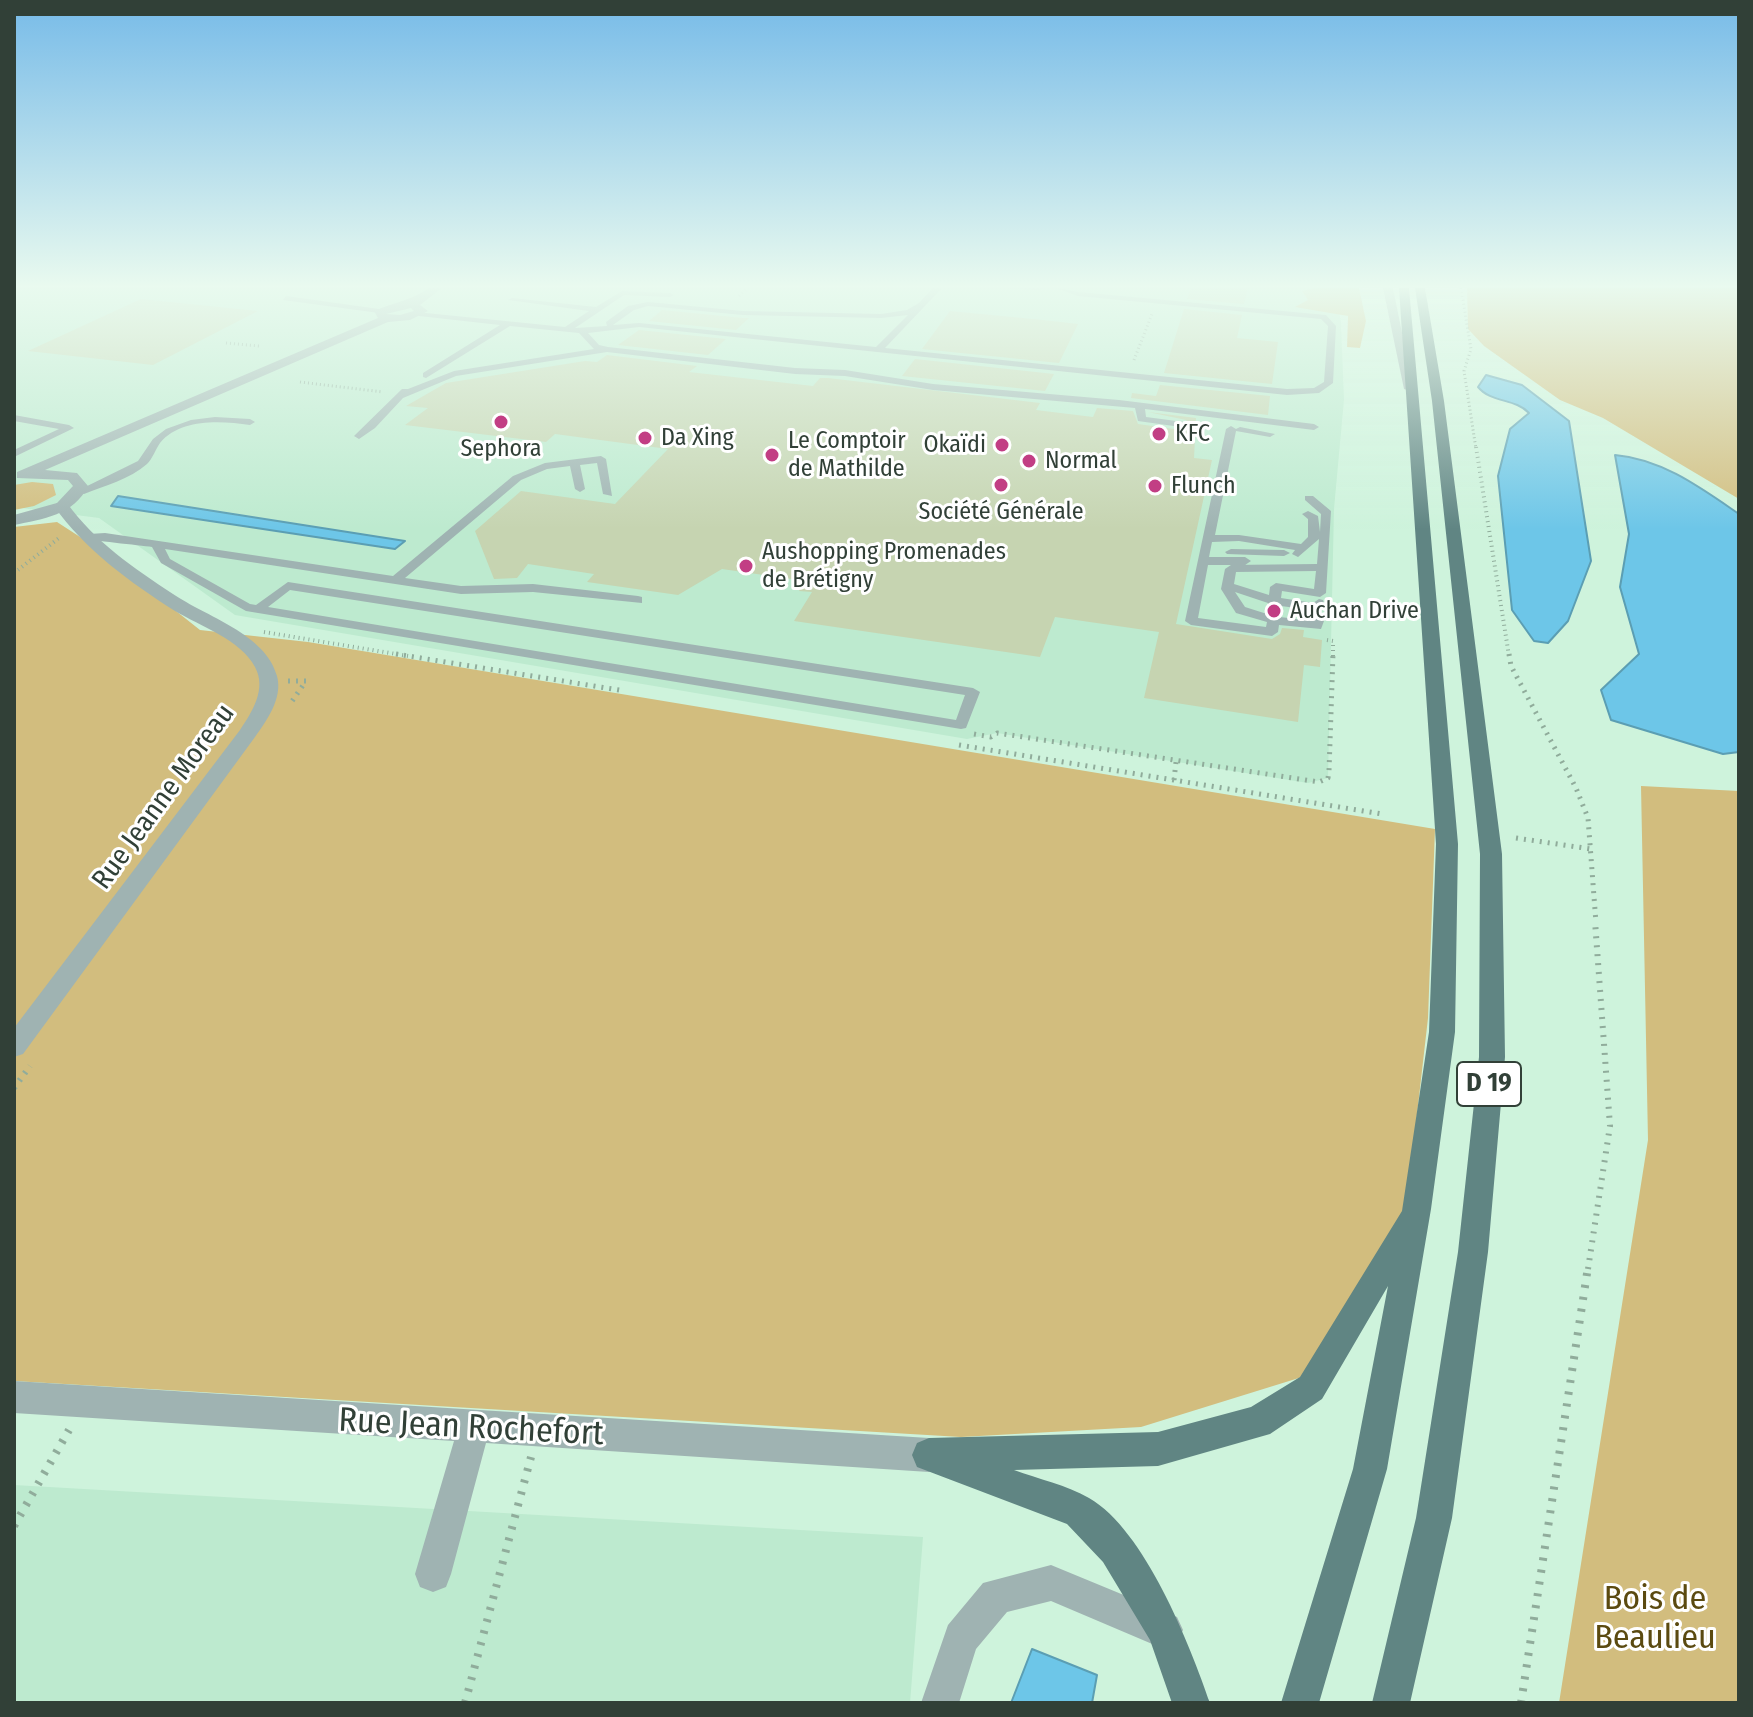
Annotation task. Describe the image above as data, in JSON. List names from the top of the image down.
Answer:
{
  "streets": {
    "main road": ["D 19"],
    "street": ["Rue Jeanne Moreau", "Rue Jean Rochefort"]
  },
  "parks": ["Bois de Beaulieu"],
  "places": [
    "Sephora",
    "KFC",
    "Da Xing",
    "Okaïdi",
    "Le Comptoir de Mathilde",
    "Normal",
    "Société Générale",
    "Flunch",
    "Aushopping Promenades de Brétigny",
    "Auchan Drive"
  ]
}
